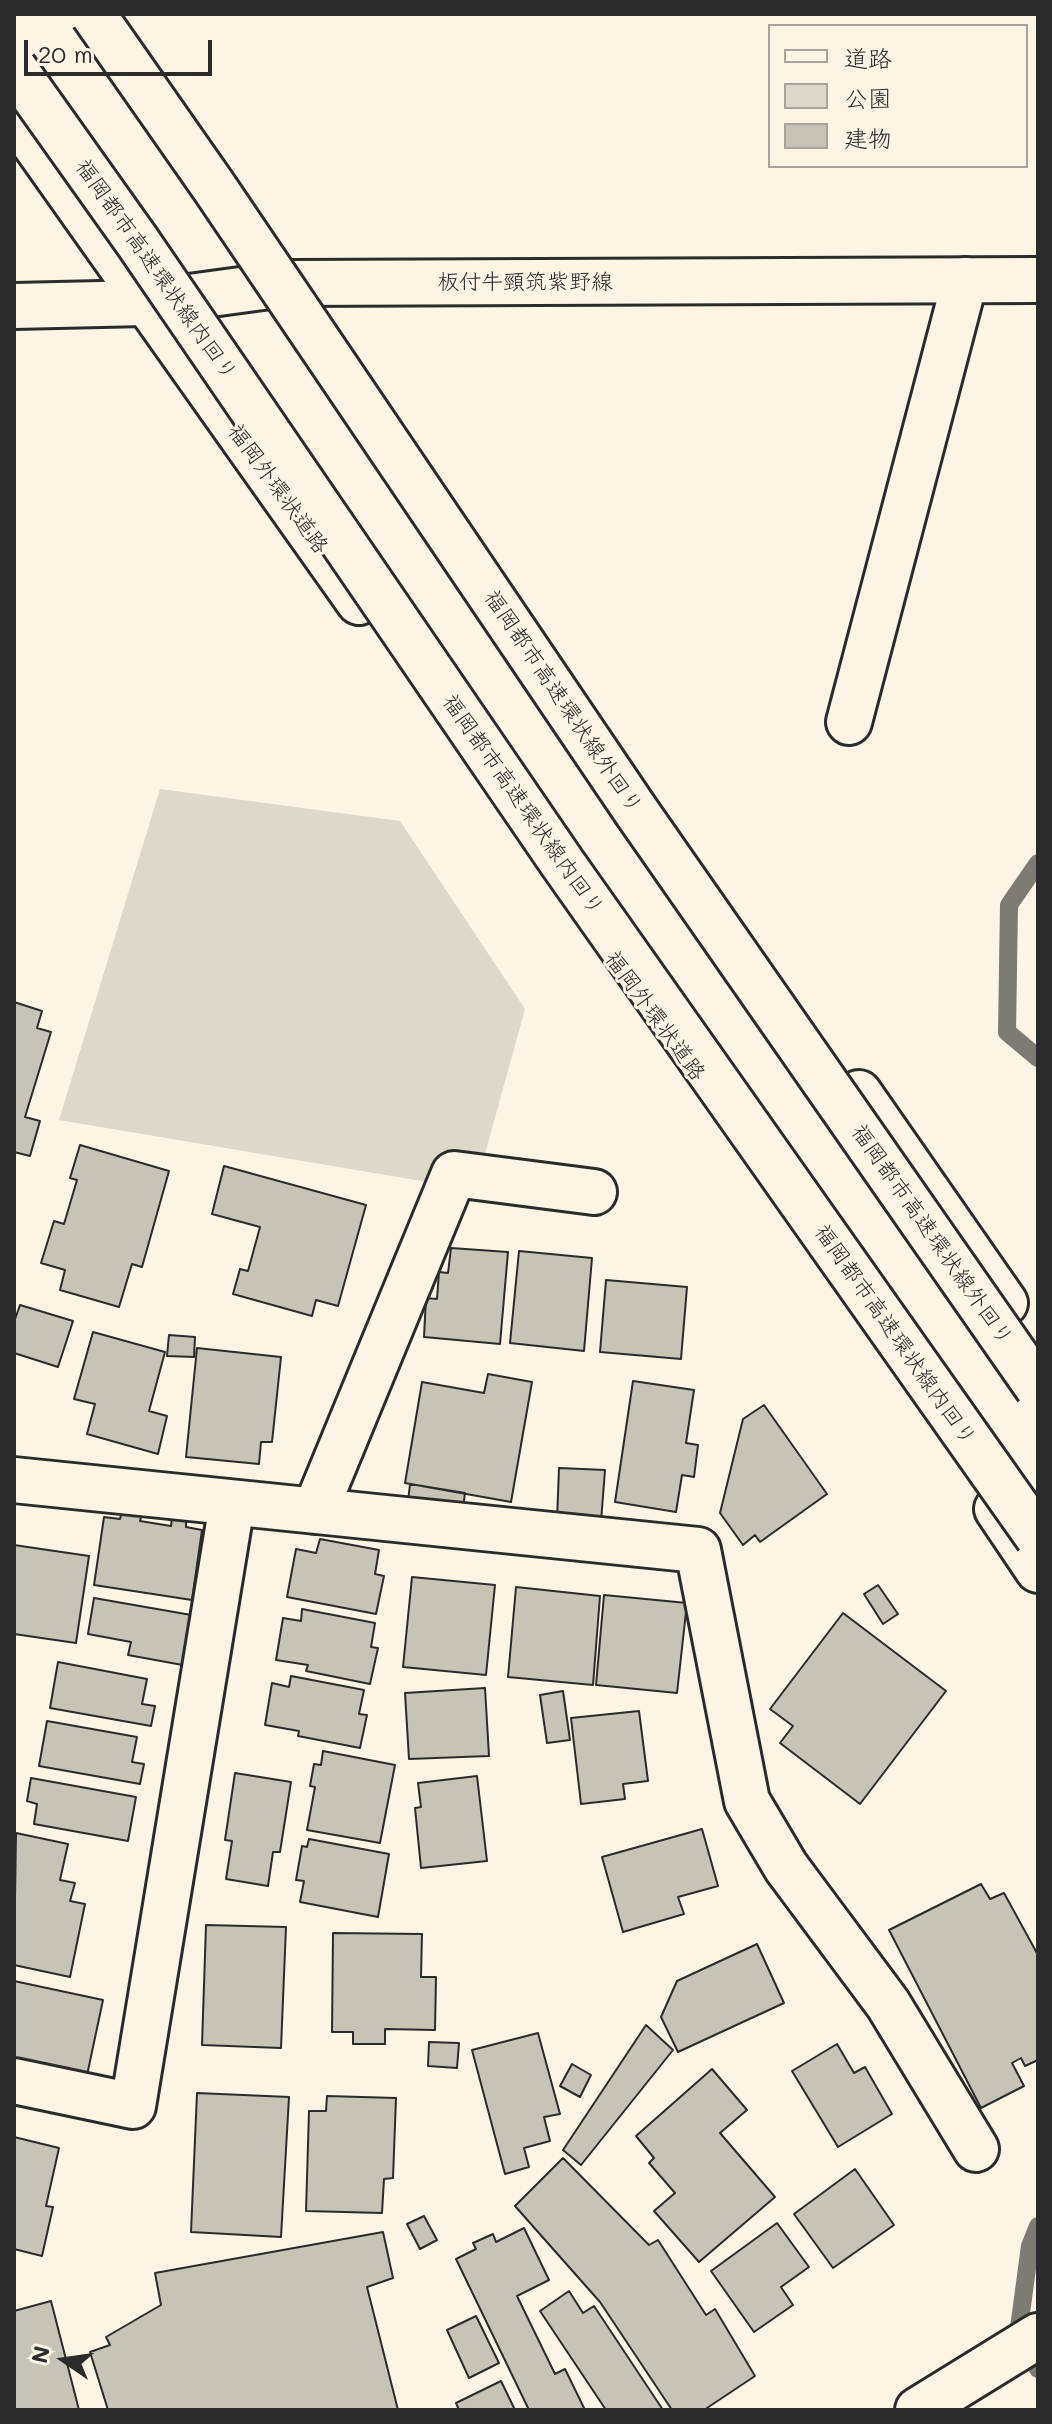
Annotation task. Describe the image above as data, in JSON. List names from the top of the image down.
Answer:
{
  "streets": {
    "main road": [
      "福岡都市高速環状線内回り",
      "板付牛頸筑紫野線",
      "福岡外環状道路",
      "福岡都市高速環状線外回り"
    ]
  },
  "crossings": [
    ["板付牛頸筑紫野線", "福岡外環状道路"]
  ],
  "legend": ["道路", "公園", "建物"],
  "scale_bar": "20 m",
  "north": "left"
}
